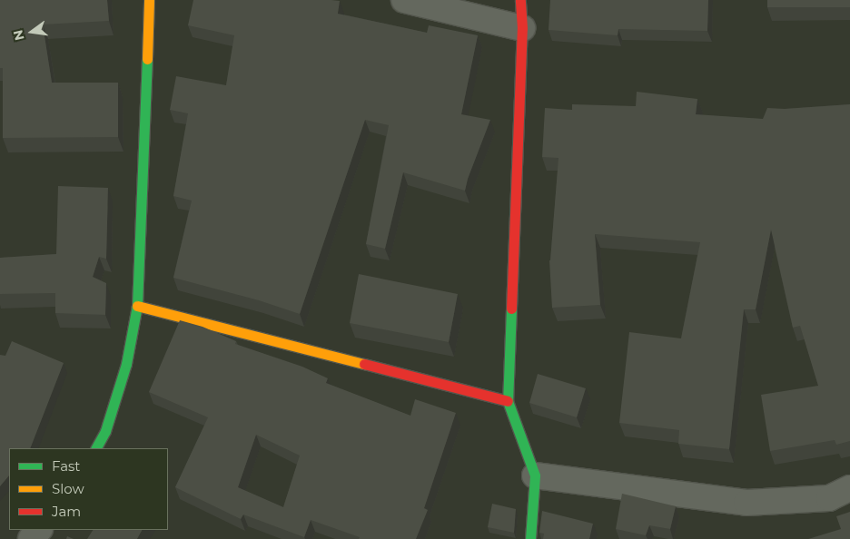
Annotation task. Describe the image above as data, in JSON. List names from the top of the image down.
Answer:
{
  "legend": ["Fast", "Slow", "Jam"],
  "north": "left"
}
